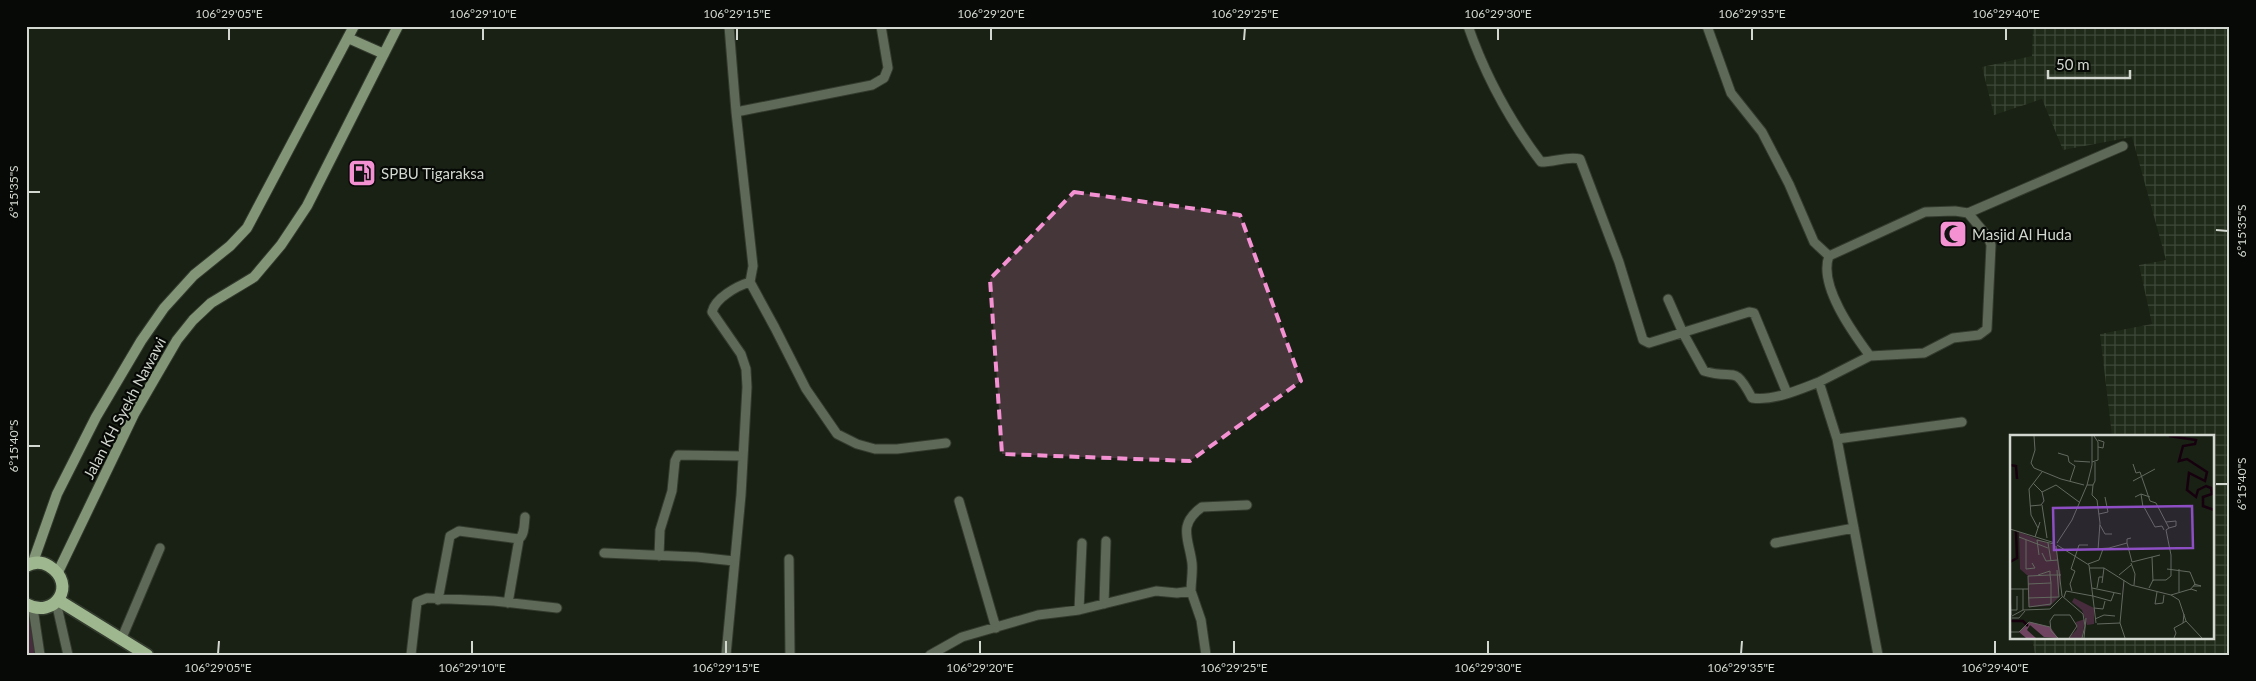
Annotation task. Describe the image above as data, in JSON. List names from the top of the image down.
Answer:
{
  "streets": {
    "main road": ["Jalan KH Syekh Nawawi"]
  },
  "places": {
    "fuel station": ["SPBU Tigaraksa"],
    "mosque": ["Masjid Al Huda"]
  },
  "scale_bar": "50 m",
  "coordinates": [
    "106°29'05\"E",
    "106°29'10\"E",
    "106°29'15\"E",
    "106°29'20\"E",
    "106°29'25\"E",
    "106°29'30\"E",
    "106°29'35\"E",
    "106°29'40\"E",
    "6°15'35\"S",
    "6°15'40\"S"
  ]
}
